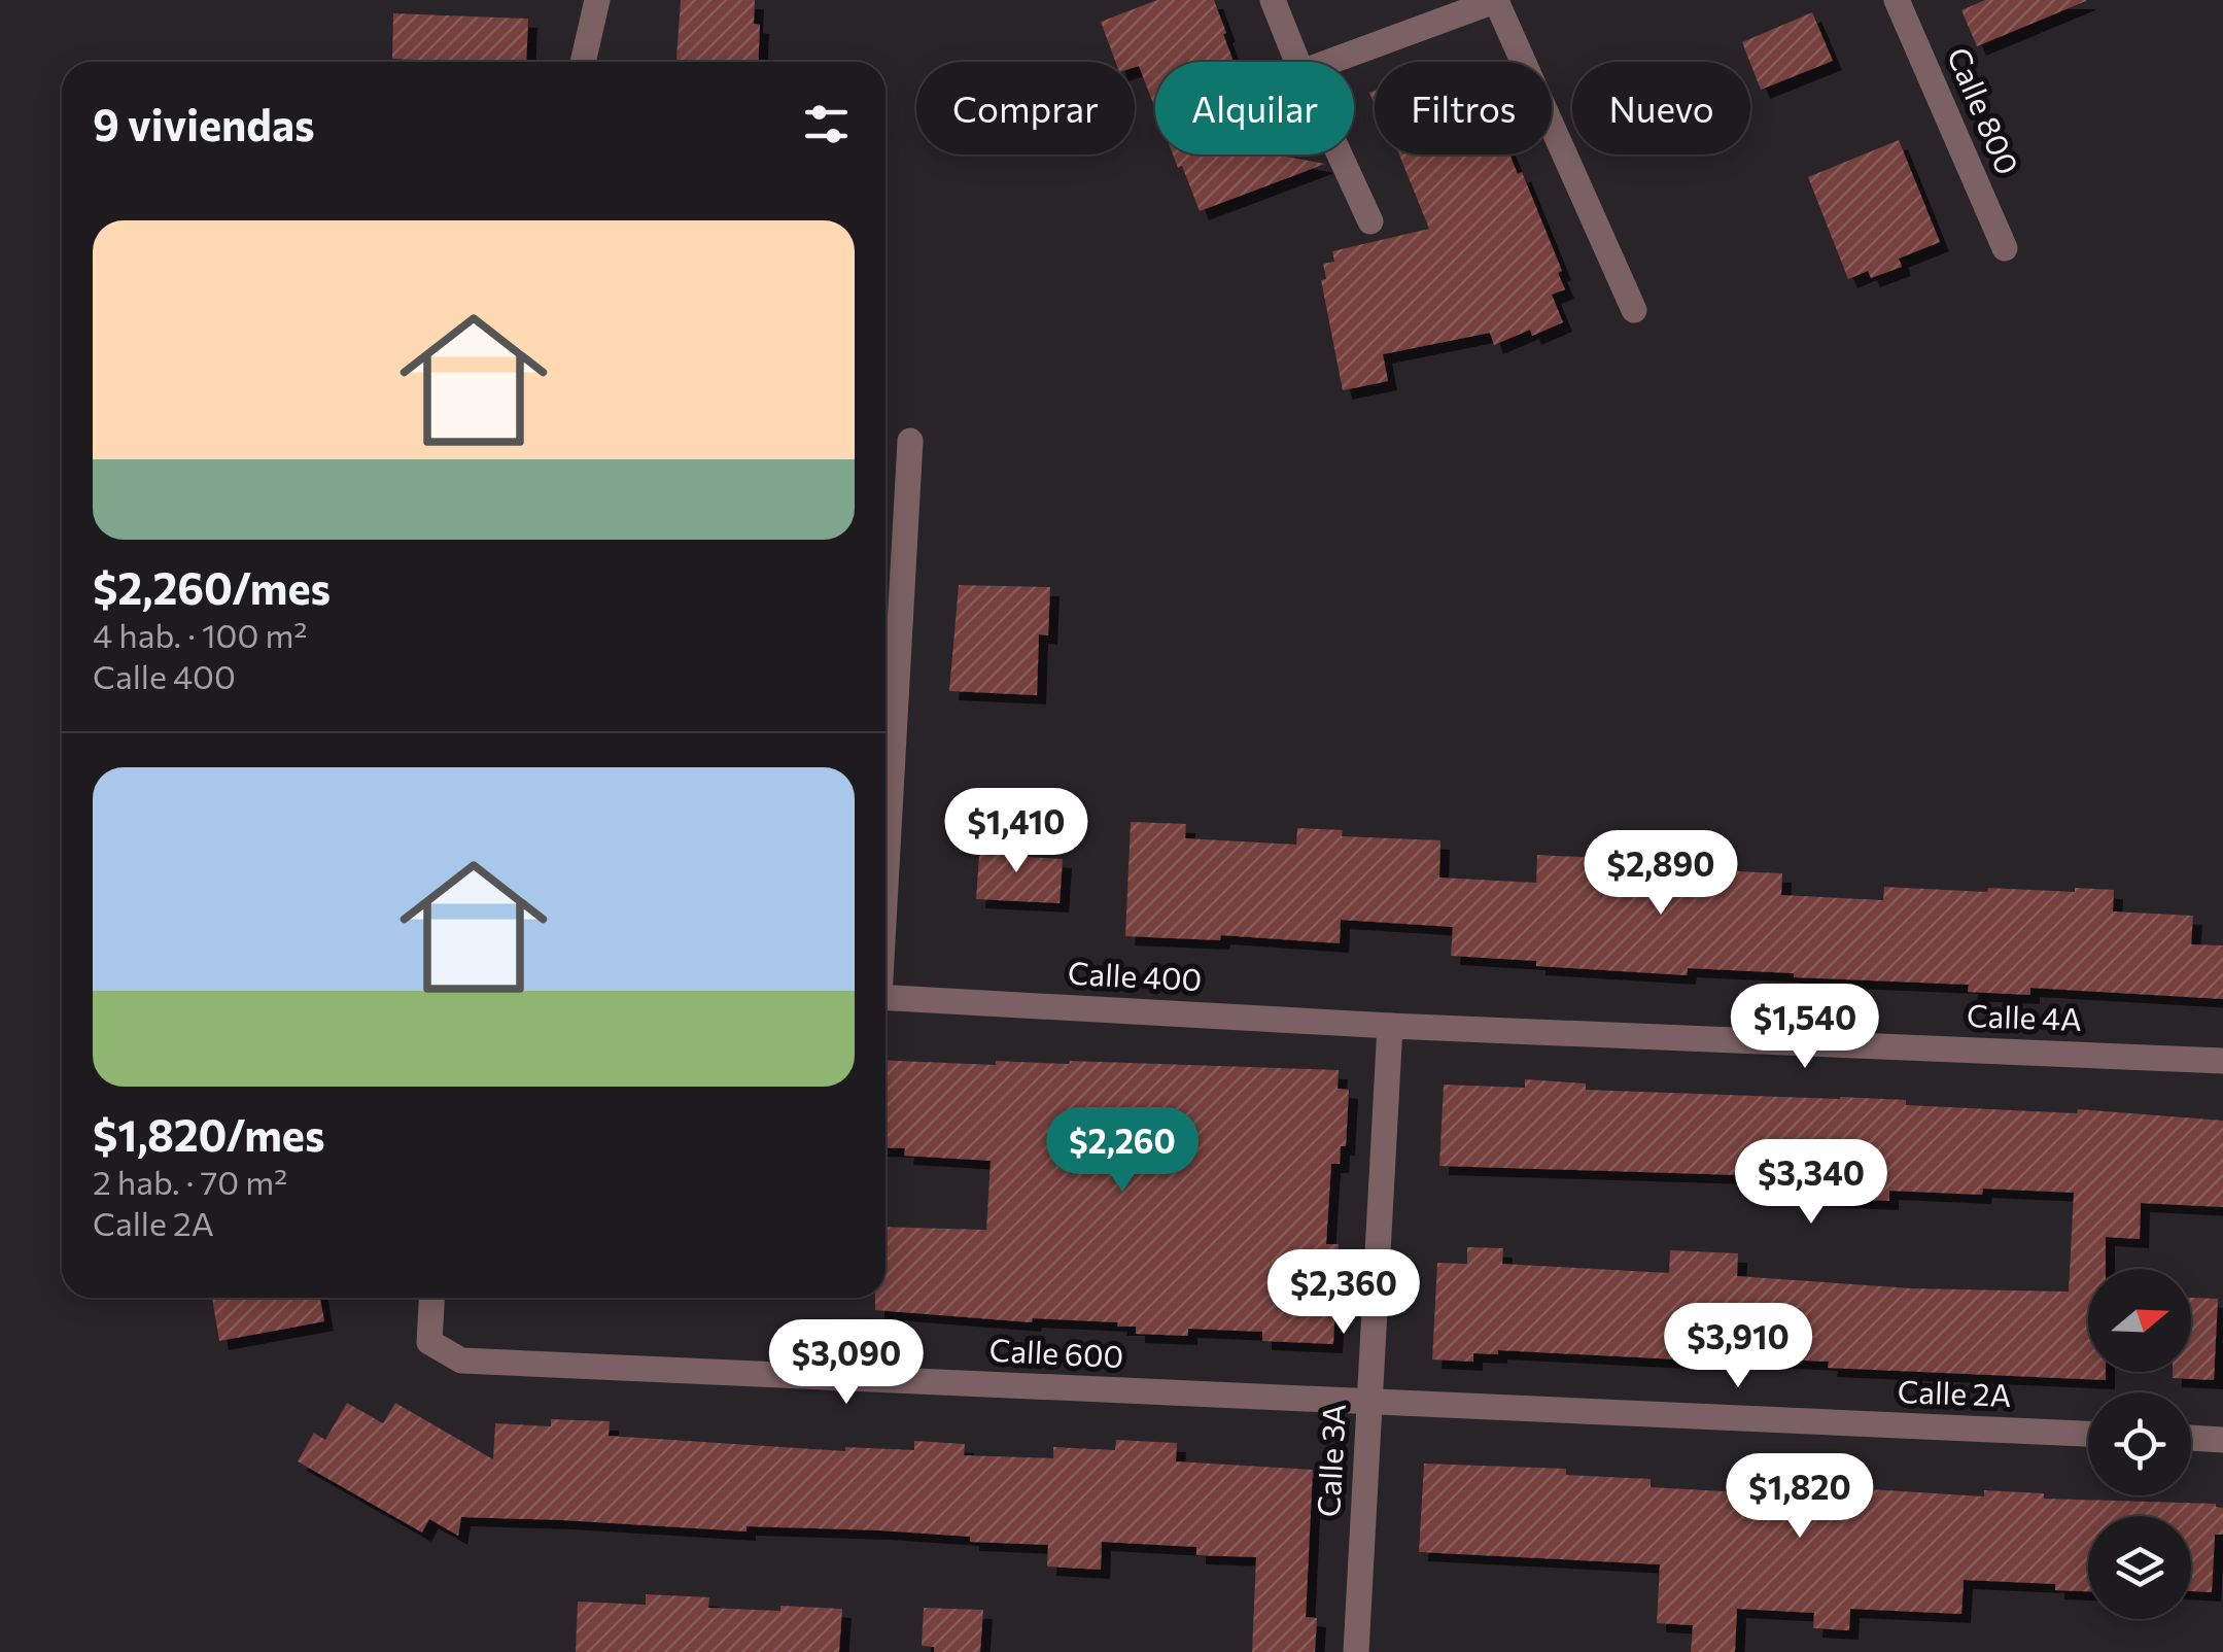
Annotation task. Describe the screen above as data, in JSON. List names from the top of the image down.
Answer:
{
  "streets": {
    "street": [
      "Calle 800",
      "Calle 400",
      "Calle 4A",
      "Calle 600",
      "Calle 2A",
      "Calle 3A"
    ]
  },
  "crossings": [
    ["Calle 400", "Calle 4A"],
    ["Calle 400", "Calle 3A"],
    ["Calle 4A", "Calle 3A"],
    ["Calle 600", "Calle 2A"],
    ["Calle 600", "Calle 3A"],
    ["Calle 2A", "Calle 3A"]
  ],
  "north": "right",
  "page": {
    "chip": [
      "Comprar",
      "Alquilar",
      "Filtros",
      "Nuevo"
    ],
    "heading": "9 viviendas",
    "list": [
      {
        "name": "$2,260/mes",
        "note": "4 hab. · 100 m² · Calle 400"
      },
      {
        "name": "$1,820/mes",
        "note": "2 hab. · 70 m² · Calle 2A"
      }
    ],
    "price": [
      "$1,410",
      "$2,890",
      "$1,540",
      "$2,260",
      "$3,340",
      "$2,360",
      "$3,910",
      "$3,090",
      "$1,820"
    ]
  }
}
